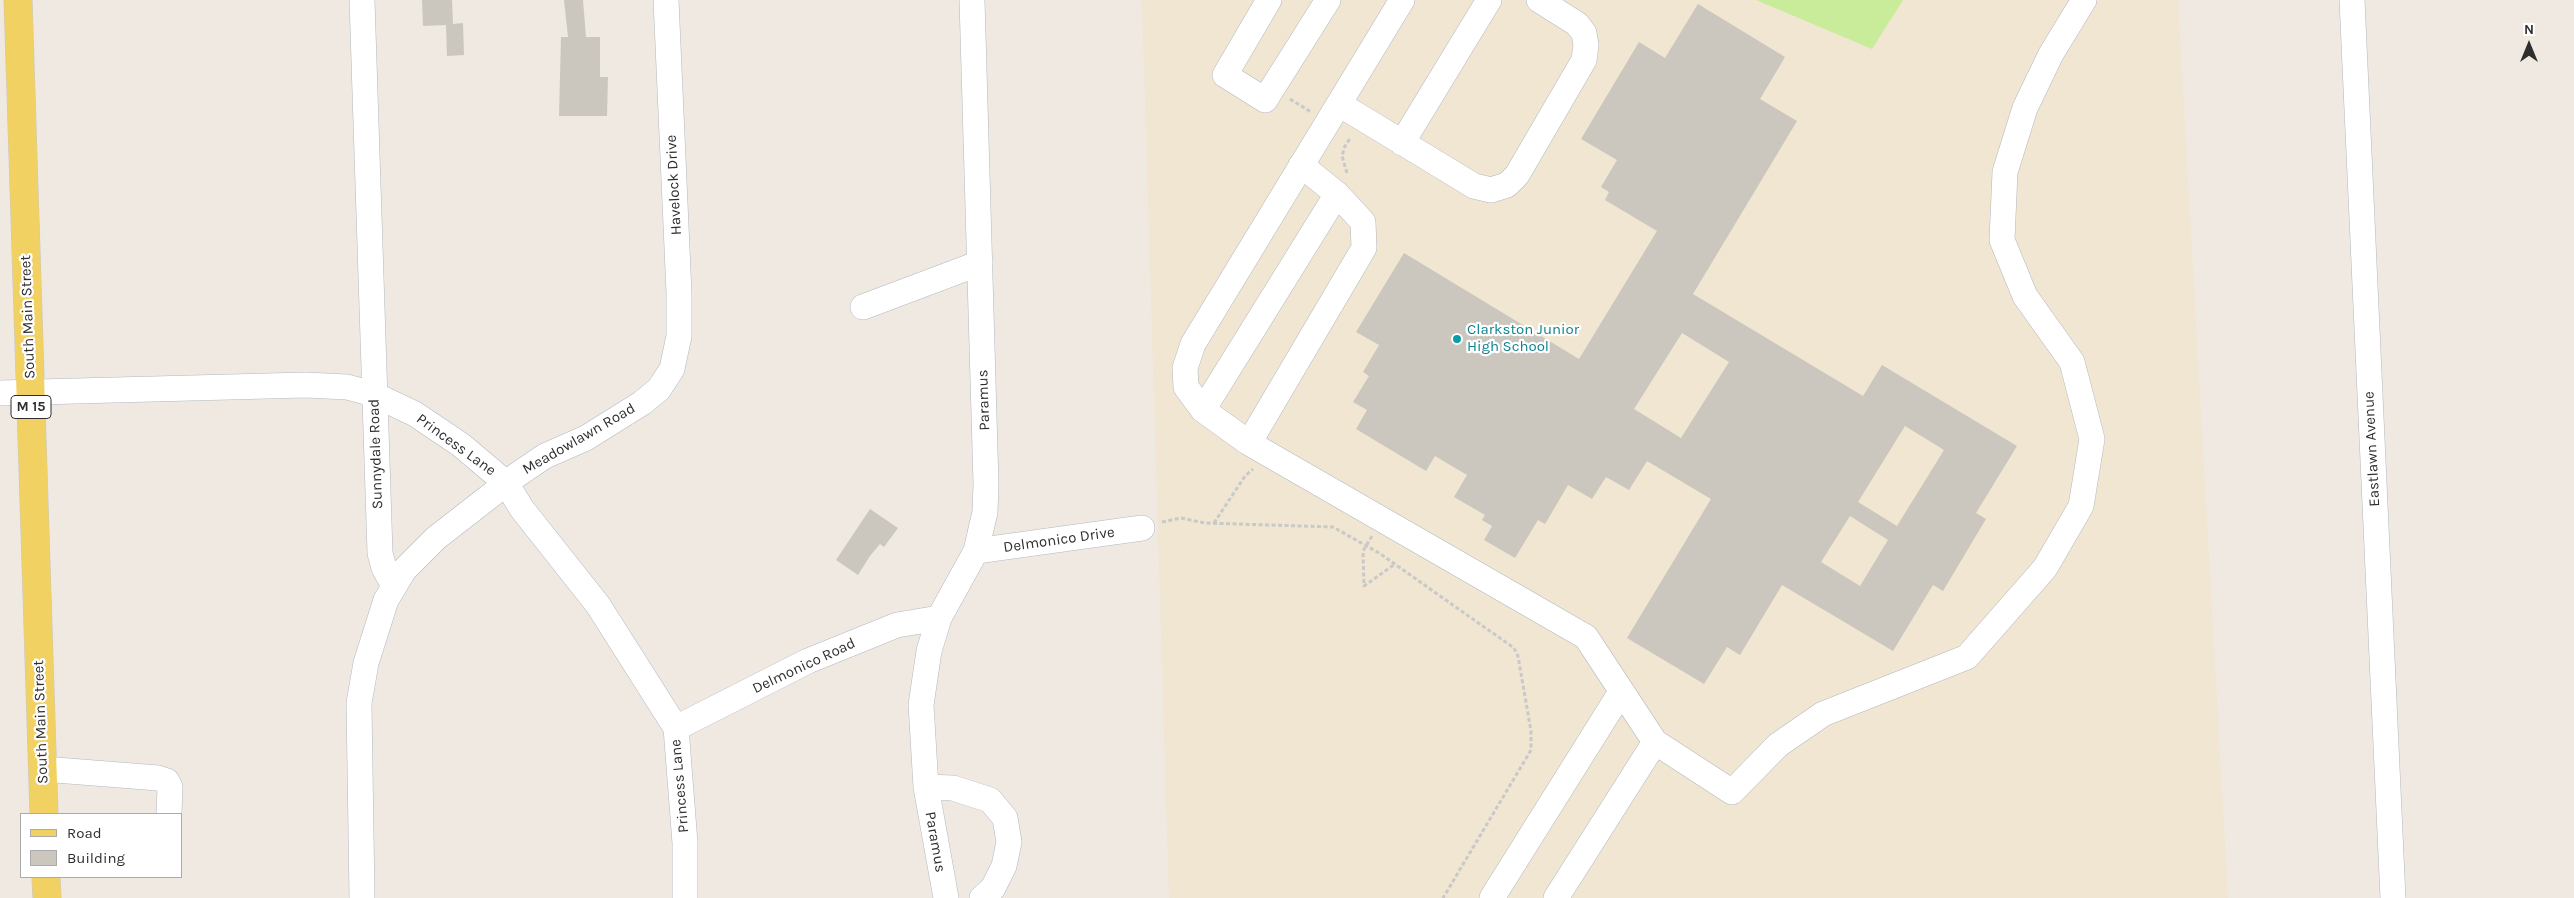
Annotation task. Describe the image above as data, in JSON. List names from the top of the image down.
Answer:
{
  "streets": {
    "main road": ["South Main Street", "M 15"],
    "street": [
      "Havelock Drive",
      "Paramus",
      "Meadowlawn Road",
      "Princess Lane",
      "Eastlawn Avenue",
      "Sunnydale Road",
      "Delmonico Drive",
      "Delmonico Road"
    ]
  },
  "crossings": [
    ["Havelock Drive", "Meadowlawn Road"],
    ["South Main Street", "Princess Lane"],
    ["Paramus", "Delmonico Drive"],
    ["Paramus", "Delmonico Road"],
    ["Meadowlawn Road", "Princess Lane"],
    ["Meadowlawn Road", "Sunnydale Road"],
    ["Princess Lane", "Sunnydale Road"],
    ["Princess Lane", "Delmonico Road"]
  ],
  "places": ["Clarkston Junior High School"],
  "legend": ["Road", "Building"],
  "north": "top"
}
